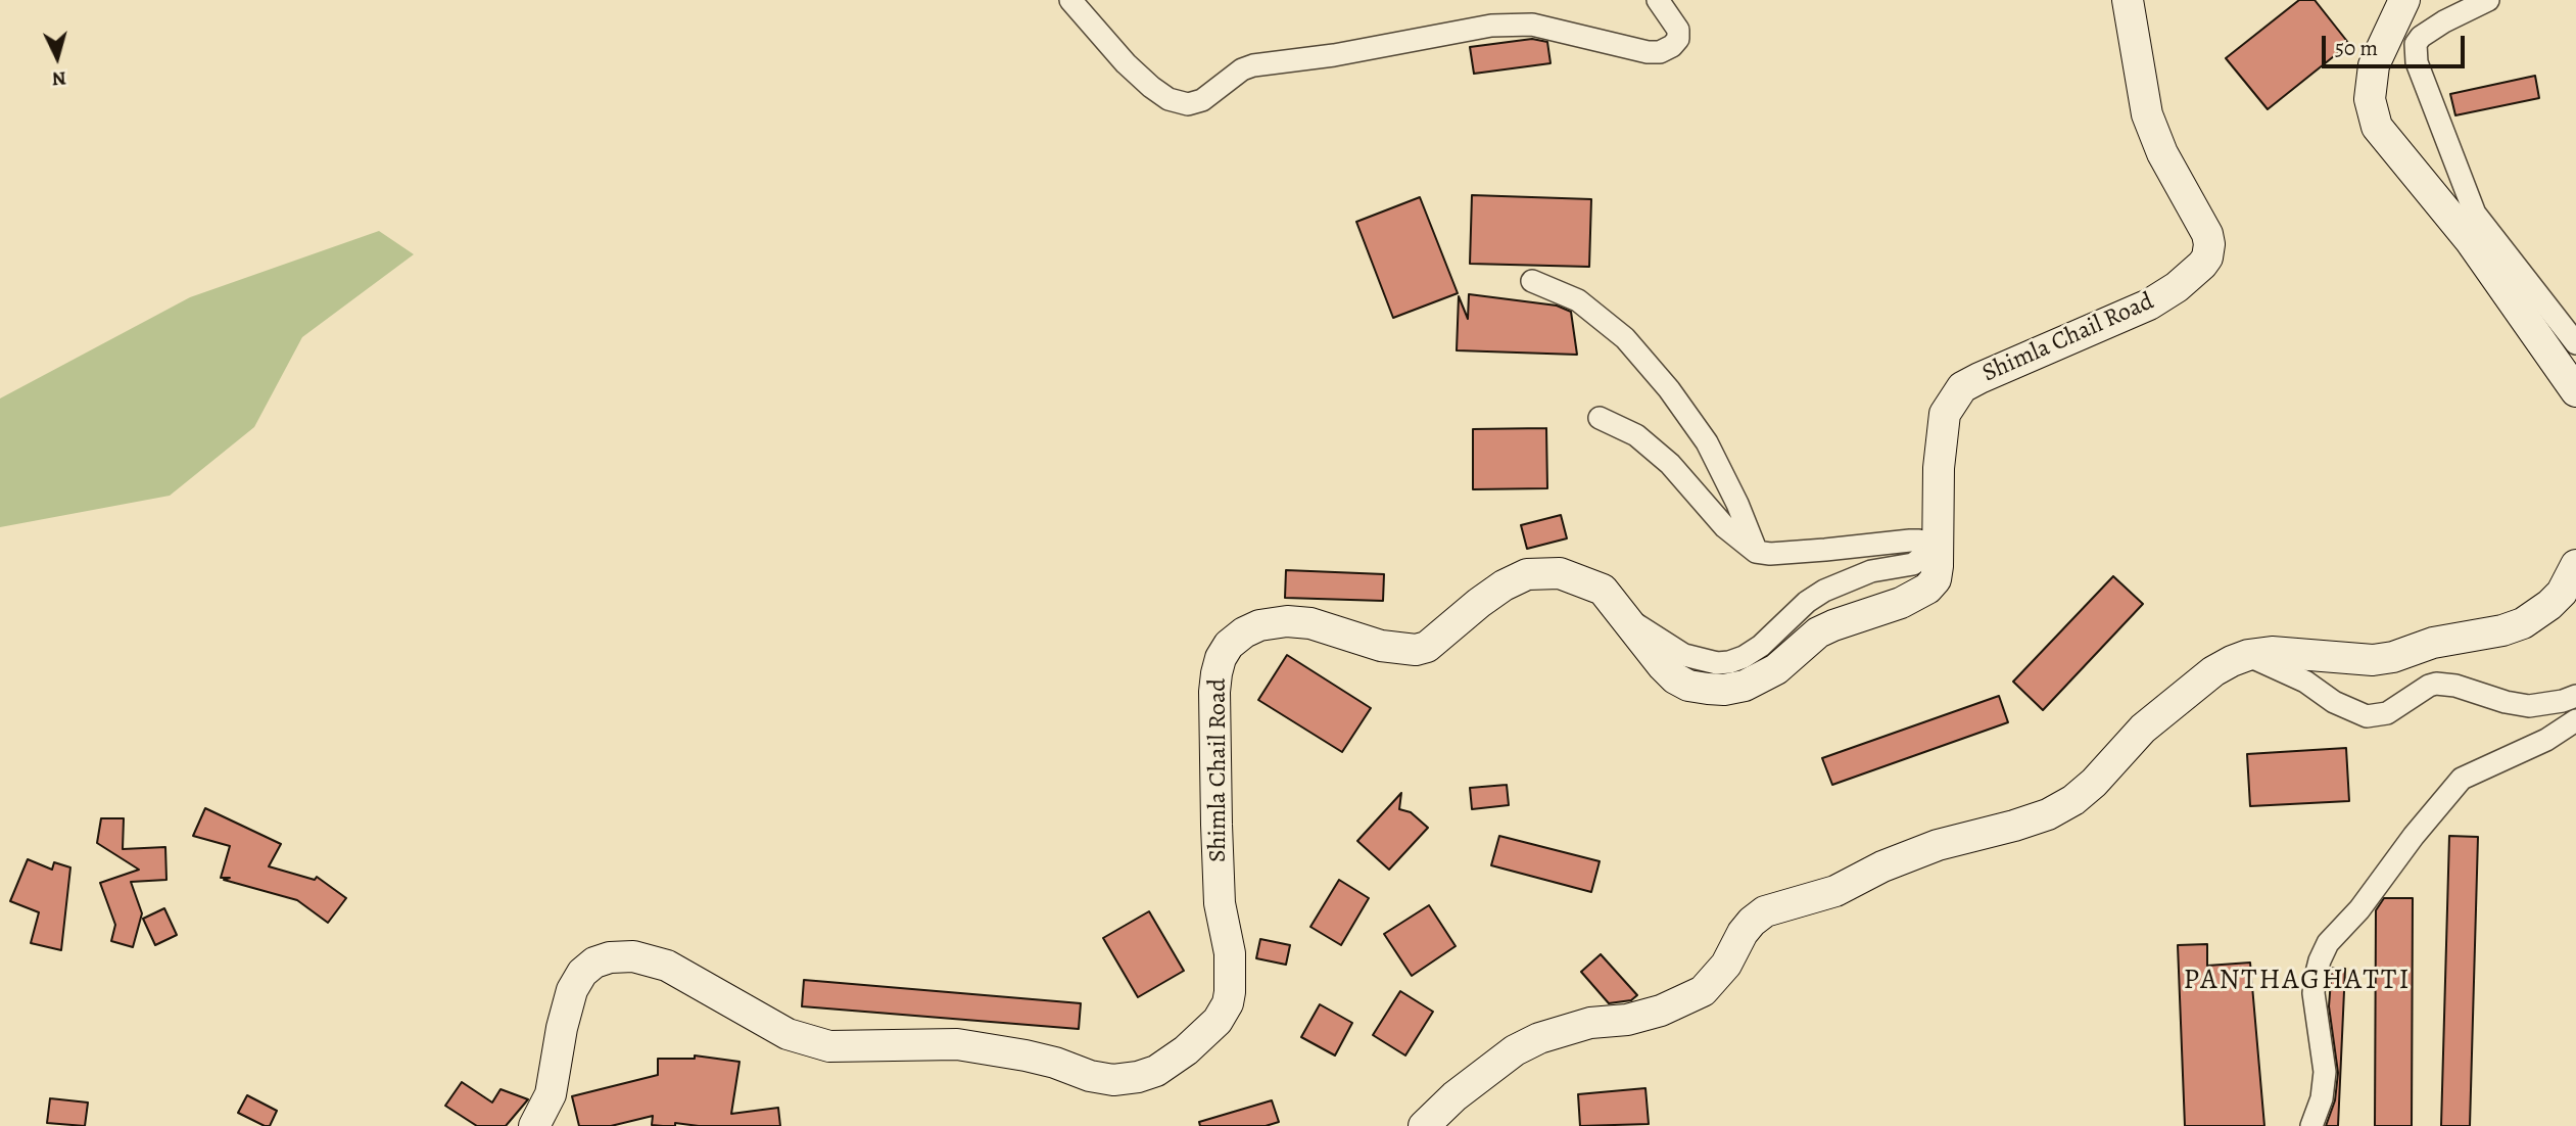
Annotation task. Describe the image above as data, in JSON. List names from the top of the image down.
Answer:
{
  "streets": {
    "main road": ["Shimla Chail Road"]
  },
  "districts": ["PANTHAGHATTI"],
  "scale_bar": "50 m",
  "north": "bottom"
}
